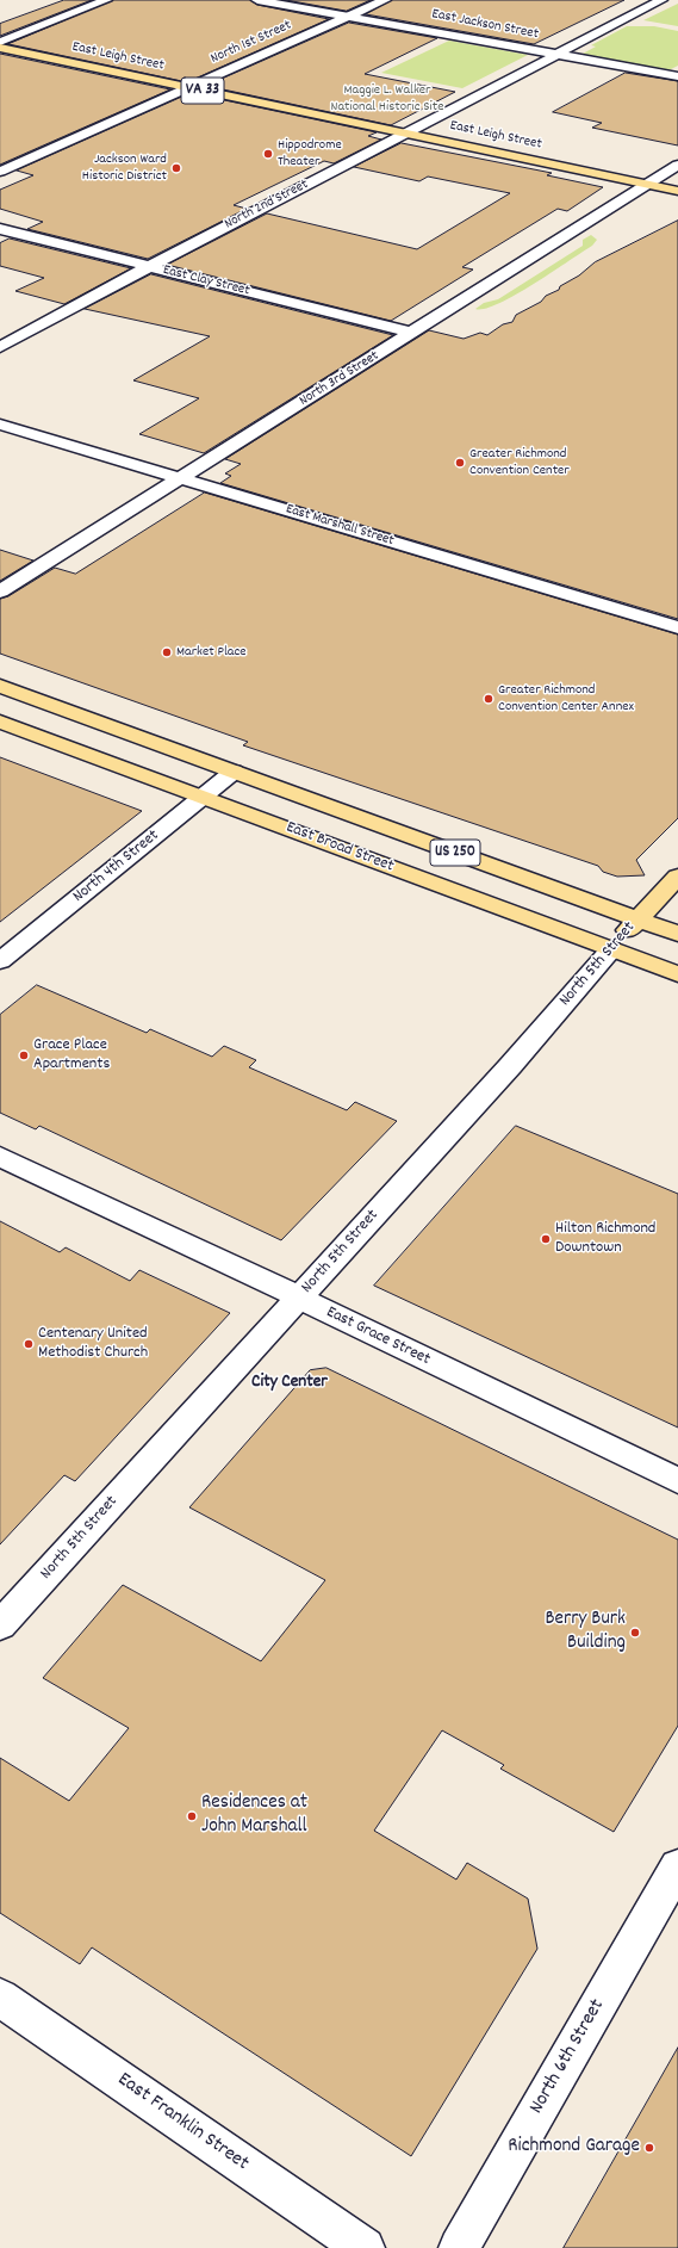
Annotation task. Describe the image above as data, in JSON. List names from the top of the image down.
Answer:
{
  "streets": {
    "main road": [
      "East Leigh Street",
      "VA 33",
      "East Broad Street",
      "US 250",
      "North 5th Street"
    ],
    "street": [
      "East Jackson Street",
      "North 1st Street",
      "North 2nd Street",
      "East Clay Street",
      "North 3rd Street",
      "East Marshall Street",
      "North 4th Street",
      "East Grace Street",
      "North 6th Street",
      "East Franklin Street"
    ]
  },
  "crossings": [
    ["East Jackson Street", "North 1st Street"],
    ["East Jackson Street", "North 2nd Street"],
    ["North 1st Street", "East Leigh Street"],
    ["East Leigh Street", "North 2nd Street"],
    ["East Leigh Street", "North 3rd Street"],
    ["North 2nd Street", "East Clay Street"],
    ["East Clay Street", "North 3rd Street"],
    ["North 3rd Street", "East Marshall Street"],
    ["East Broad Street", "North 4th Street"],
    ["East Broad Street", "North 5th Street"],
    ["North 5th Street", "East Grace Street"]
  ],
  "districts": ["City Center"],
  "parks": ["Maggie L. Walker National Historic Site"],
  "places": [
    "Hippodrome Theater",
    "Jackson Ward Historic District",
    "Greater Richmond Convention Center",
    "Market Place",
    "Greater Richmond Convention Center Annex",
    "Grace Place Apartments",
    "Hilton Richmond Downtown",
    "Centenary United Methodist Church",
    "Berry Burk Building",
    "Residences at John Marshall",
    "Richmond Garage"
  ]
}
